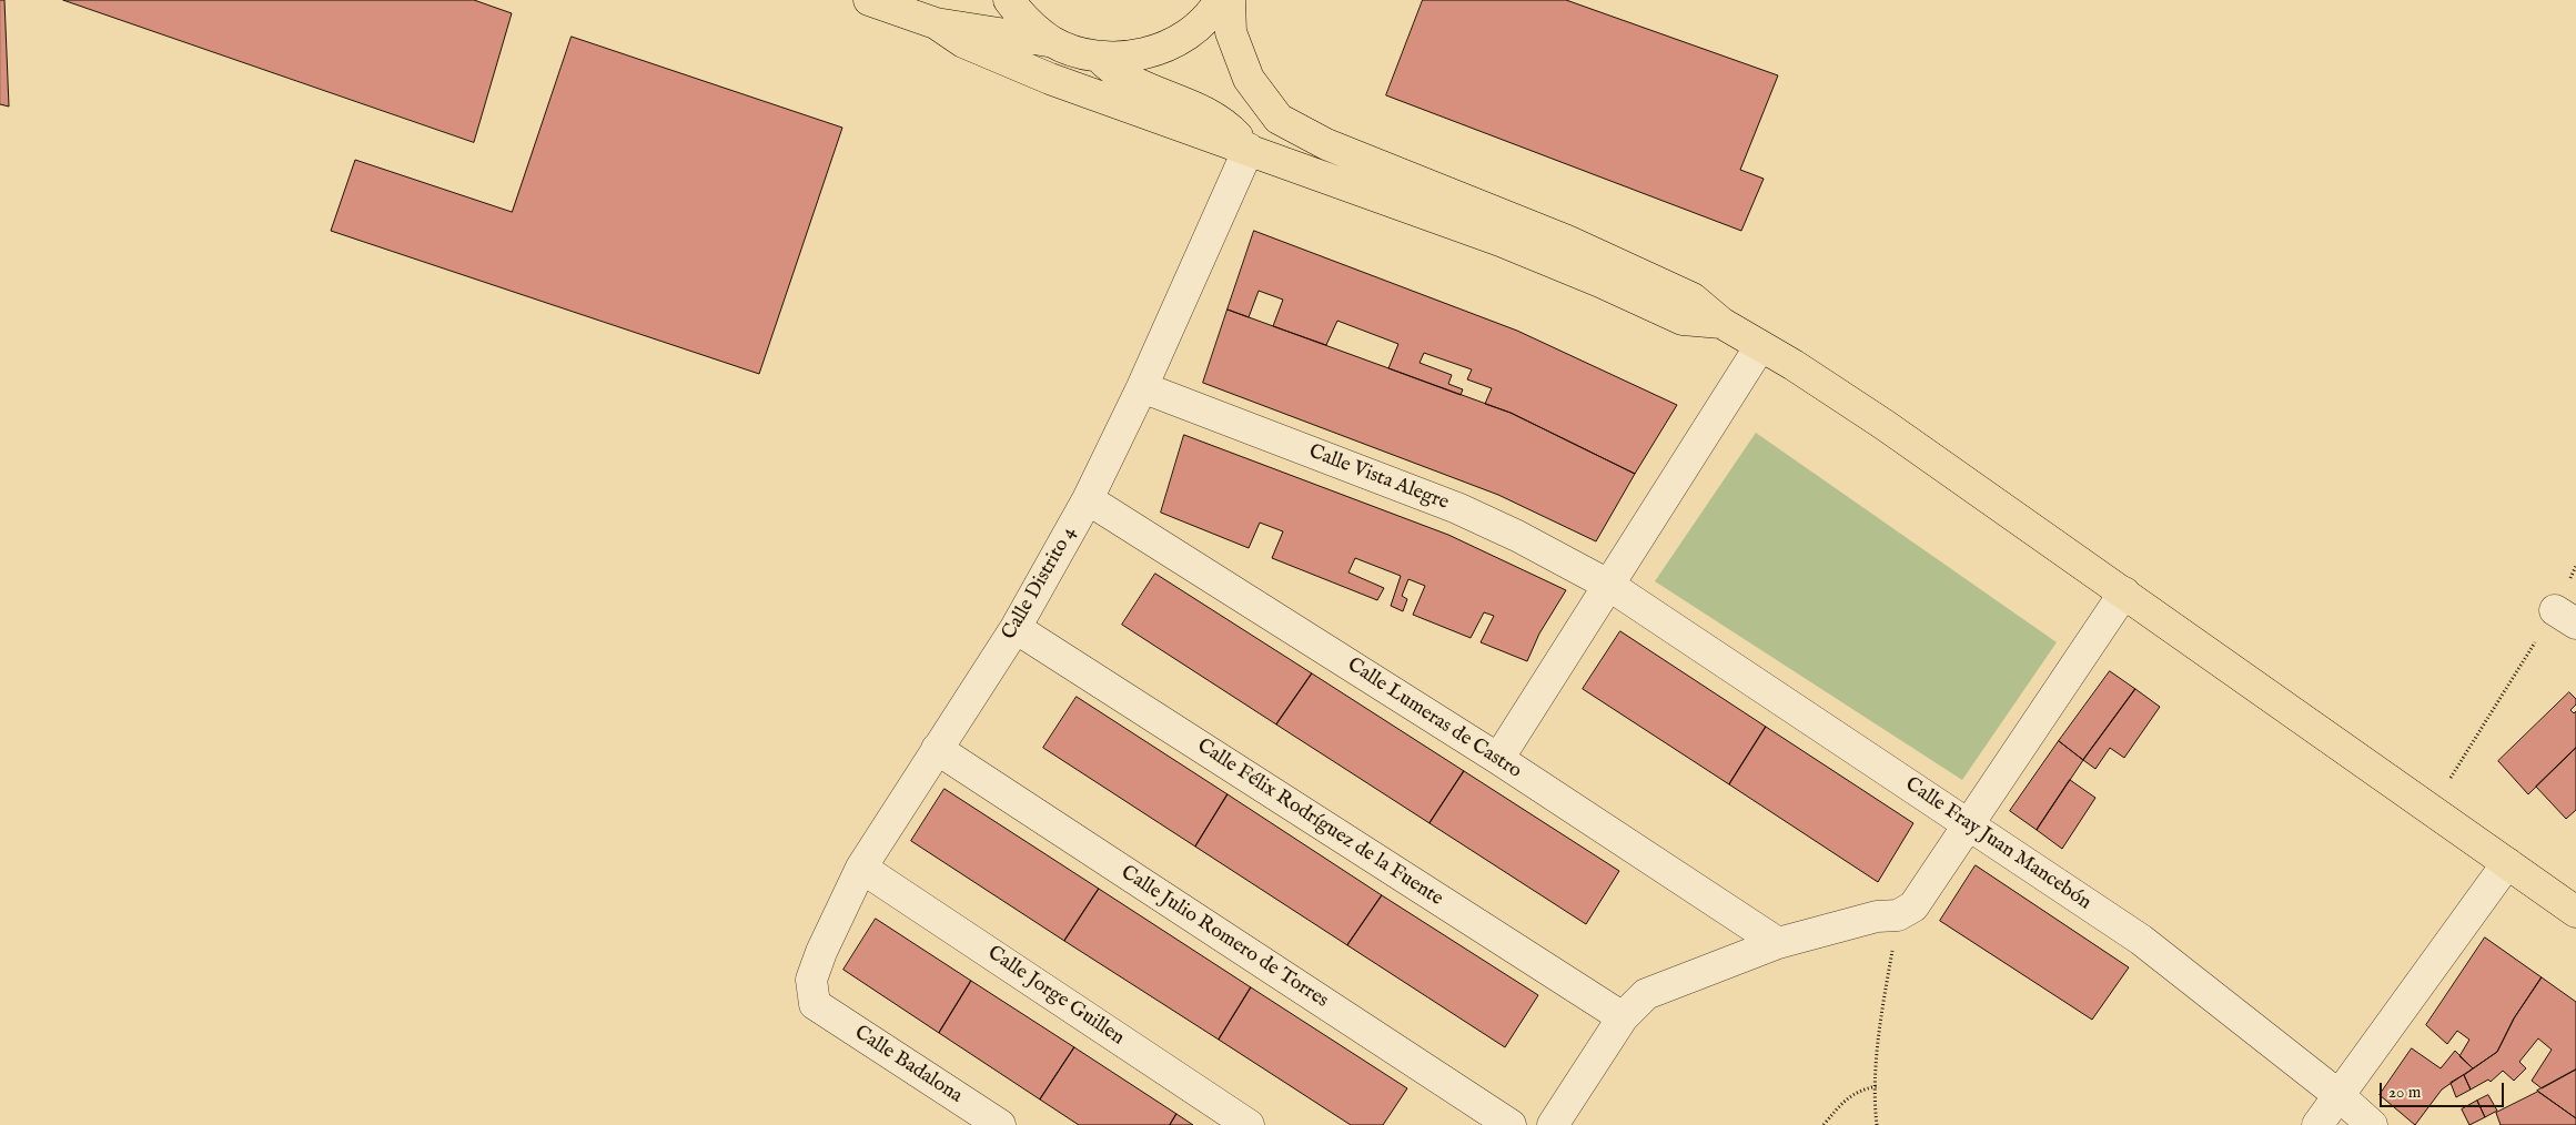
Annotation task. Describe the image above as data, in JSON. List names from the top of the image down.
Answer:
{
  "streets": {
    "street": [
      "Calle Vista Alegre",
      "Calle Distrito 4",
      "Calle Lumeras de Castro",
      "Calle Félix Rodríguez de la Fuente",
      "Calle Fray Juan Mancebón",
      "Calle Julio Romero de Torres",
      "Calle Jorge Guillen",
      "Calle Badalona"
    ]
  },
  "crossings": [
    ["Calle Vista Alegre", "Calle Distrito 4"],
    ["Calle Vista Alegre", "Calle Fray Juan Mancebón"],
    ["Calle Distrito 4", "Calle Lumeras de Castro"],
    ["Calle Distrito 4", "Calle Félix Rodríguez de la Fuente"],
    ["Calle Distrito 4", "Calle Julio Romero de Torres"],
    ["Calle Distrito 4", "Calle Jorge Guillen"],
    ["Calle Distrito 4", "Calle Badalona"]
  ],
  "scale_bar": "20 m"
}
